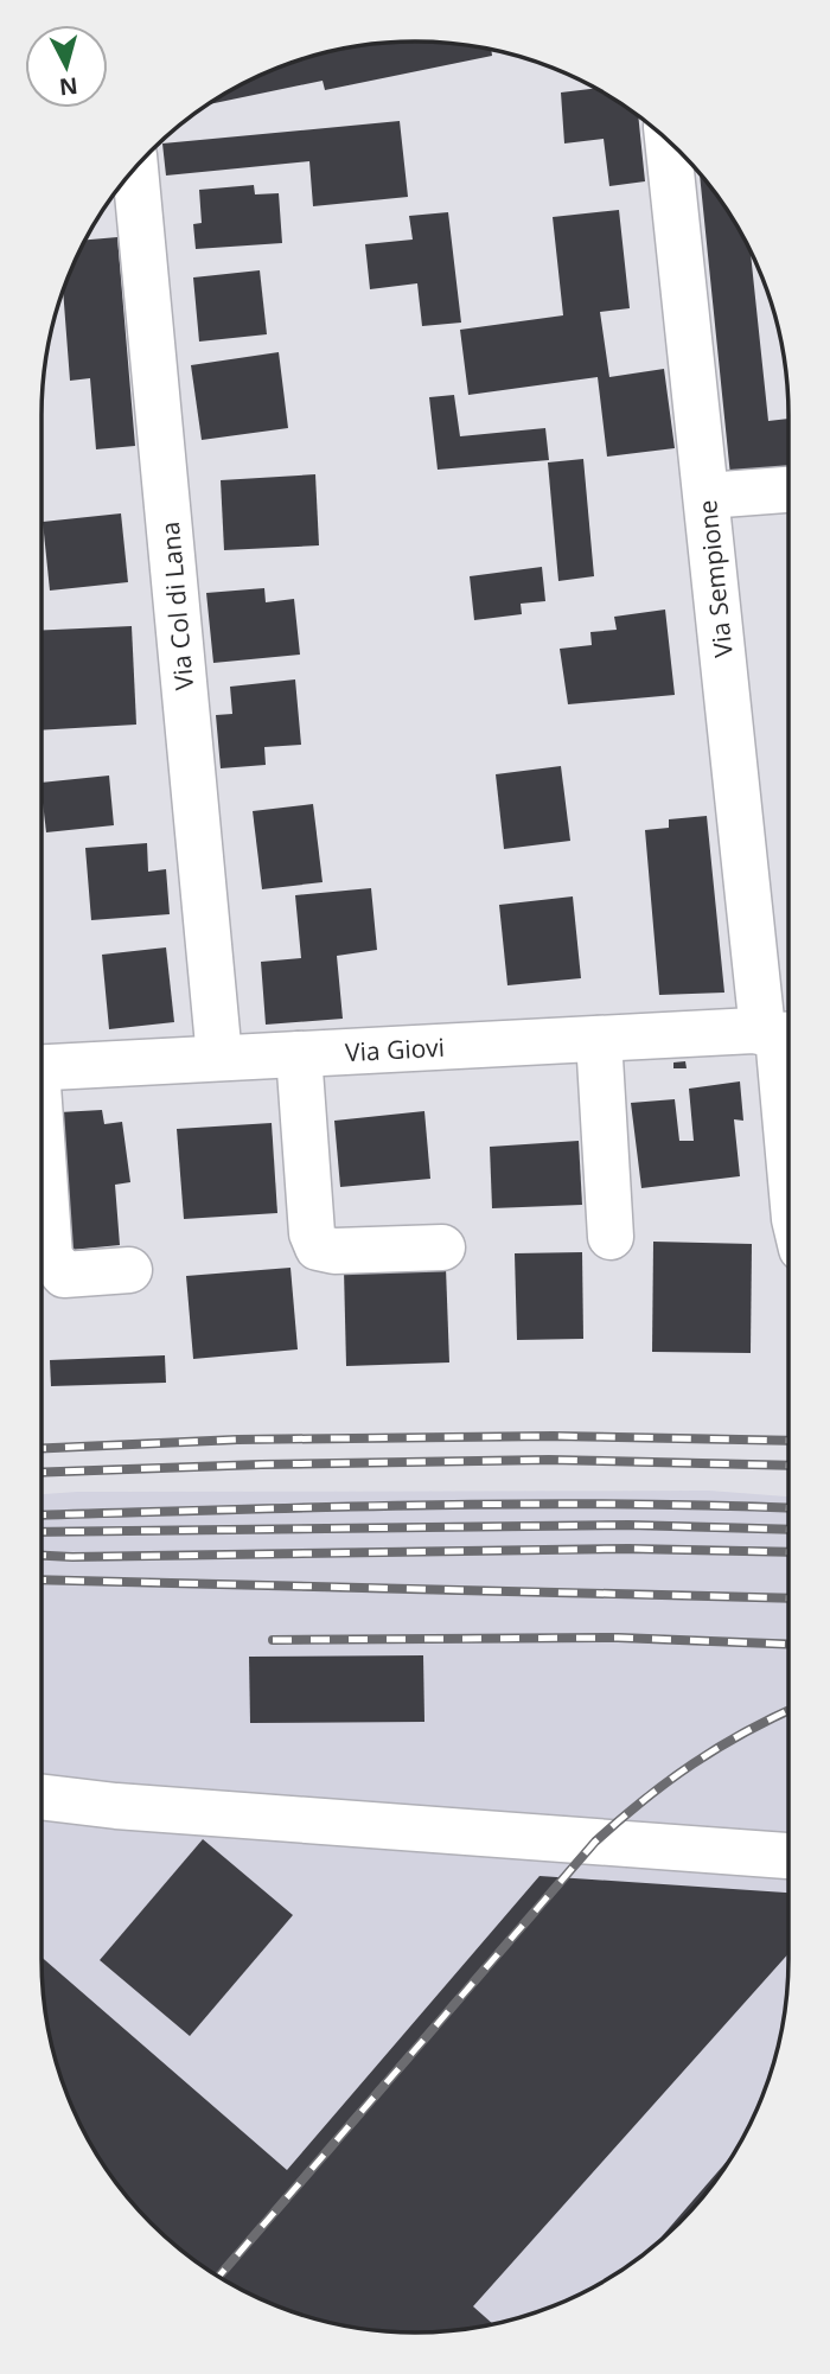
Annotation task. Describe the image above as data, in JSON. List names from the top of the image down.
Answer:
{
  "streets": {
    "street": ["Via Sempione", "Via Col di Lana", "Via Giovi"]
  },
  "crossings": [
    ["Via Sempione", "Via Giovi"],
    ["Via Col di Lana", "Via Giovi"]
  ],
  "north": "bottom"
}
